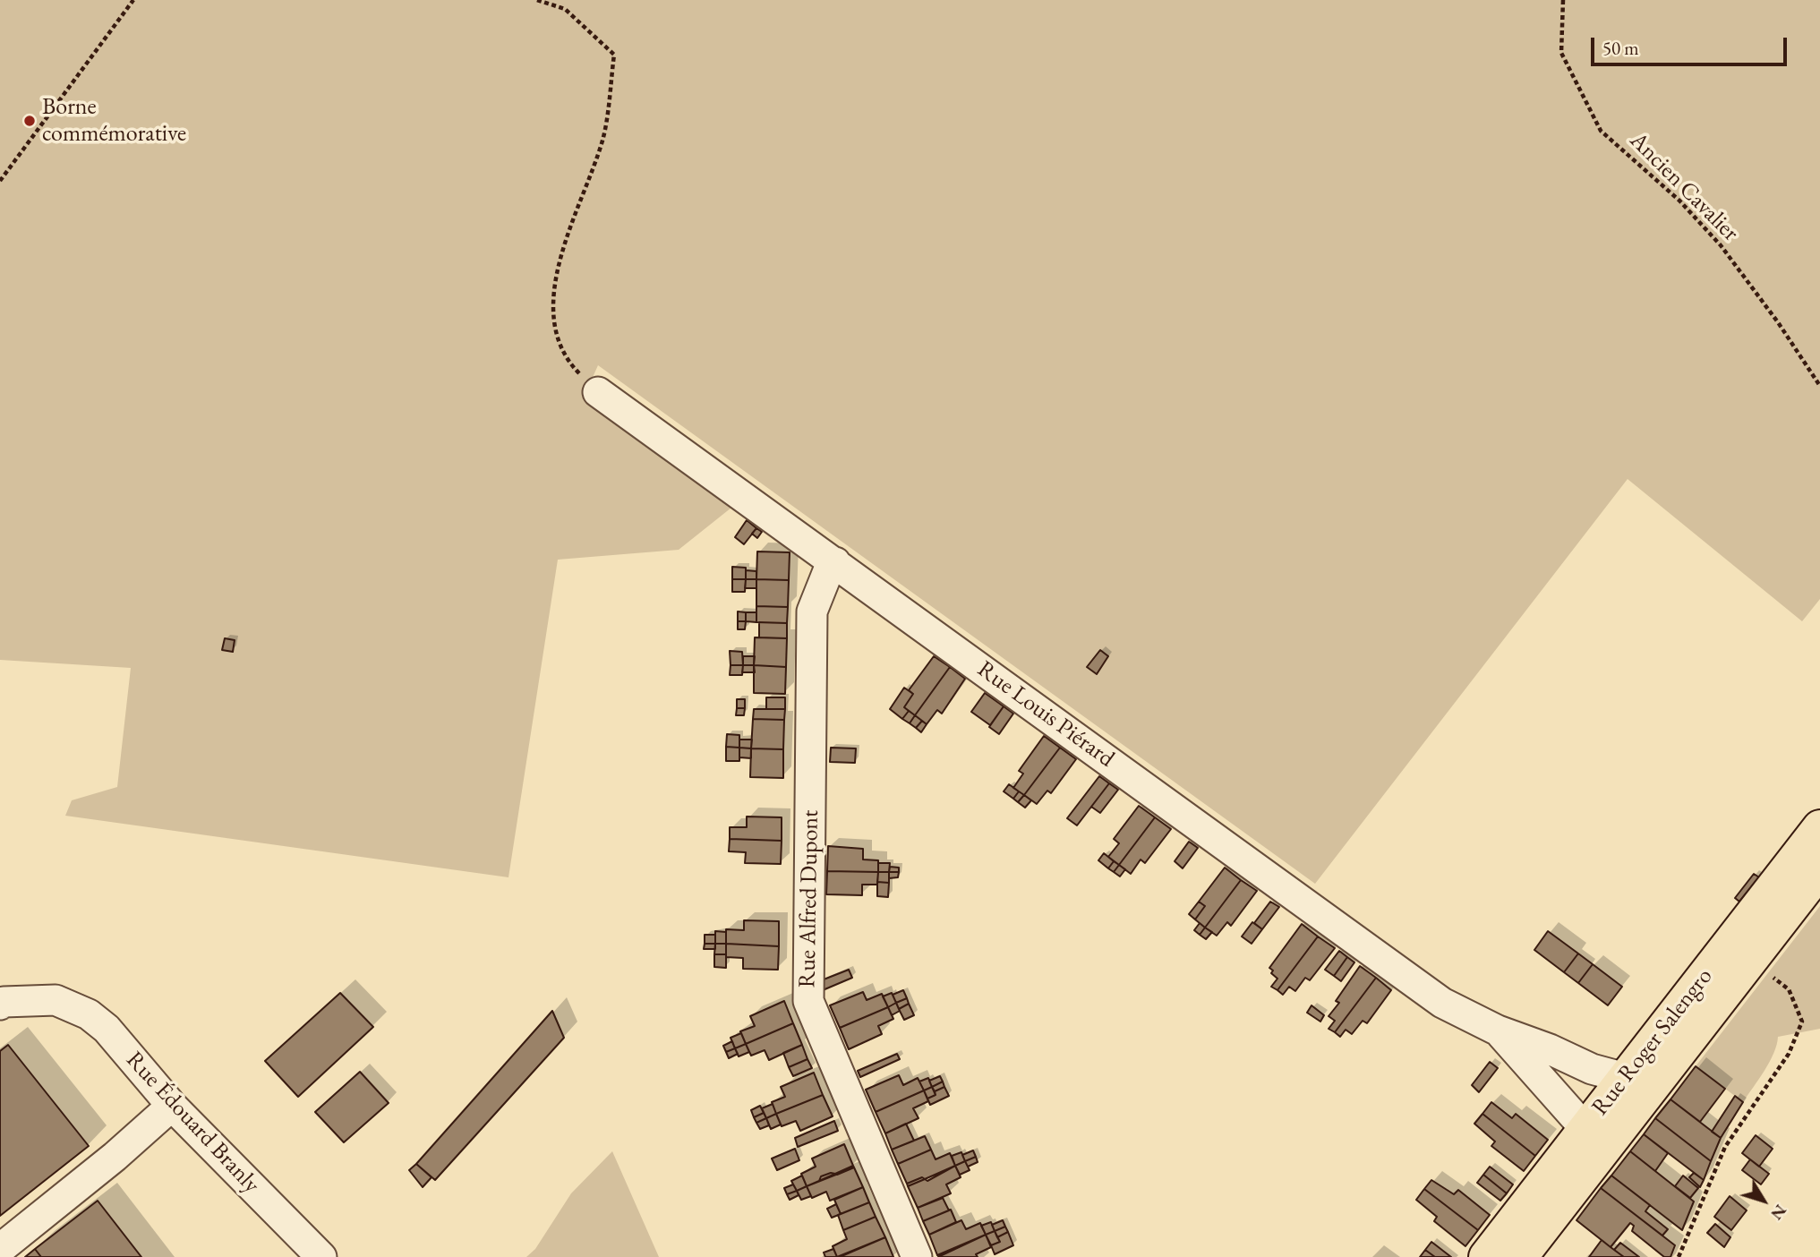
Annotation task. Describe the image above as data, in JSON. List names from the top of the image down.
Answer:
{
  "streets": {
    "main road": ["Rue Roger Salengro"],
    "street": ["Rue Louis Piérard", "Rue Alfred Dupont", "Rue Édouard Branly"],
    "path": ["Ancien Cavalier"]
  },
  "crossings": [
    ["Rue Louis Piérard", "Rue Alfred Dupont"],
    ["Rue Louis Piérard", "Rue Roger Salengro"]
  ],
  "places": ["Borne commémorative"],
  "scale_bar": "50 m",
  "north": "bottom right"
}
